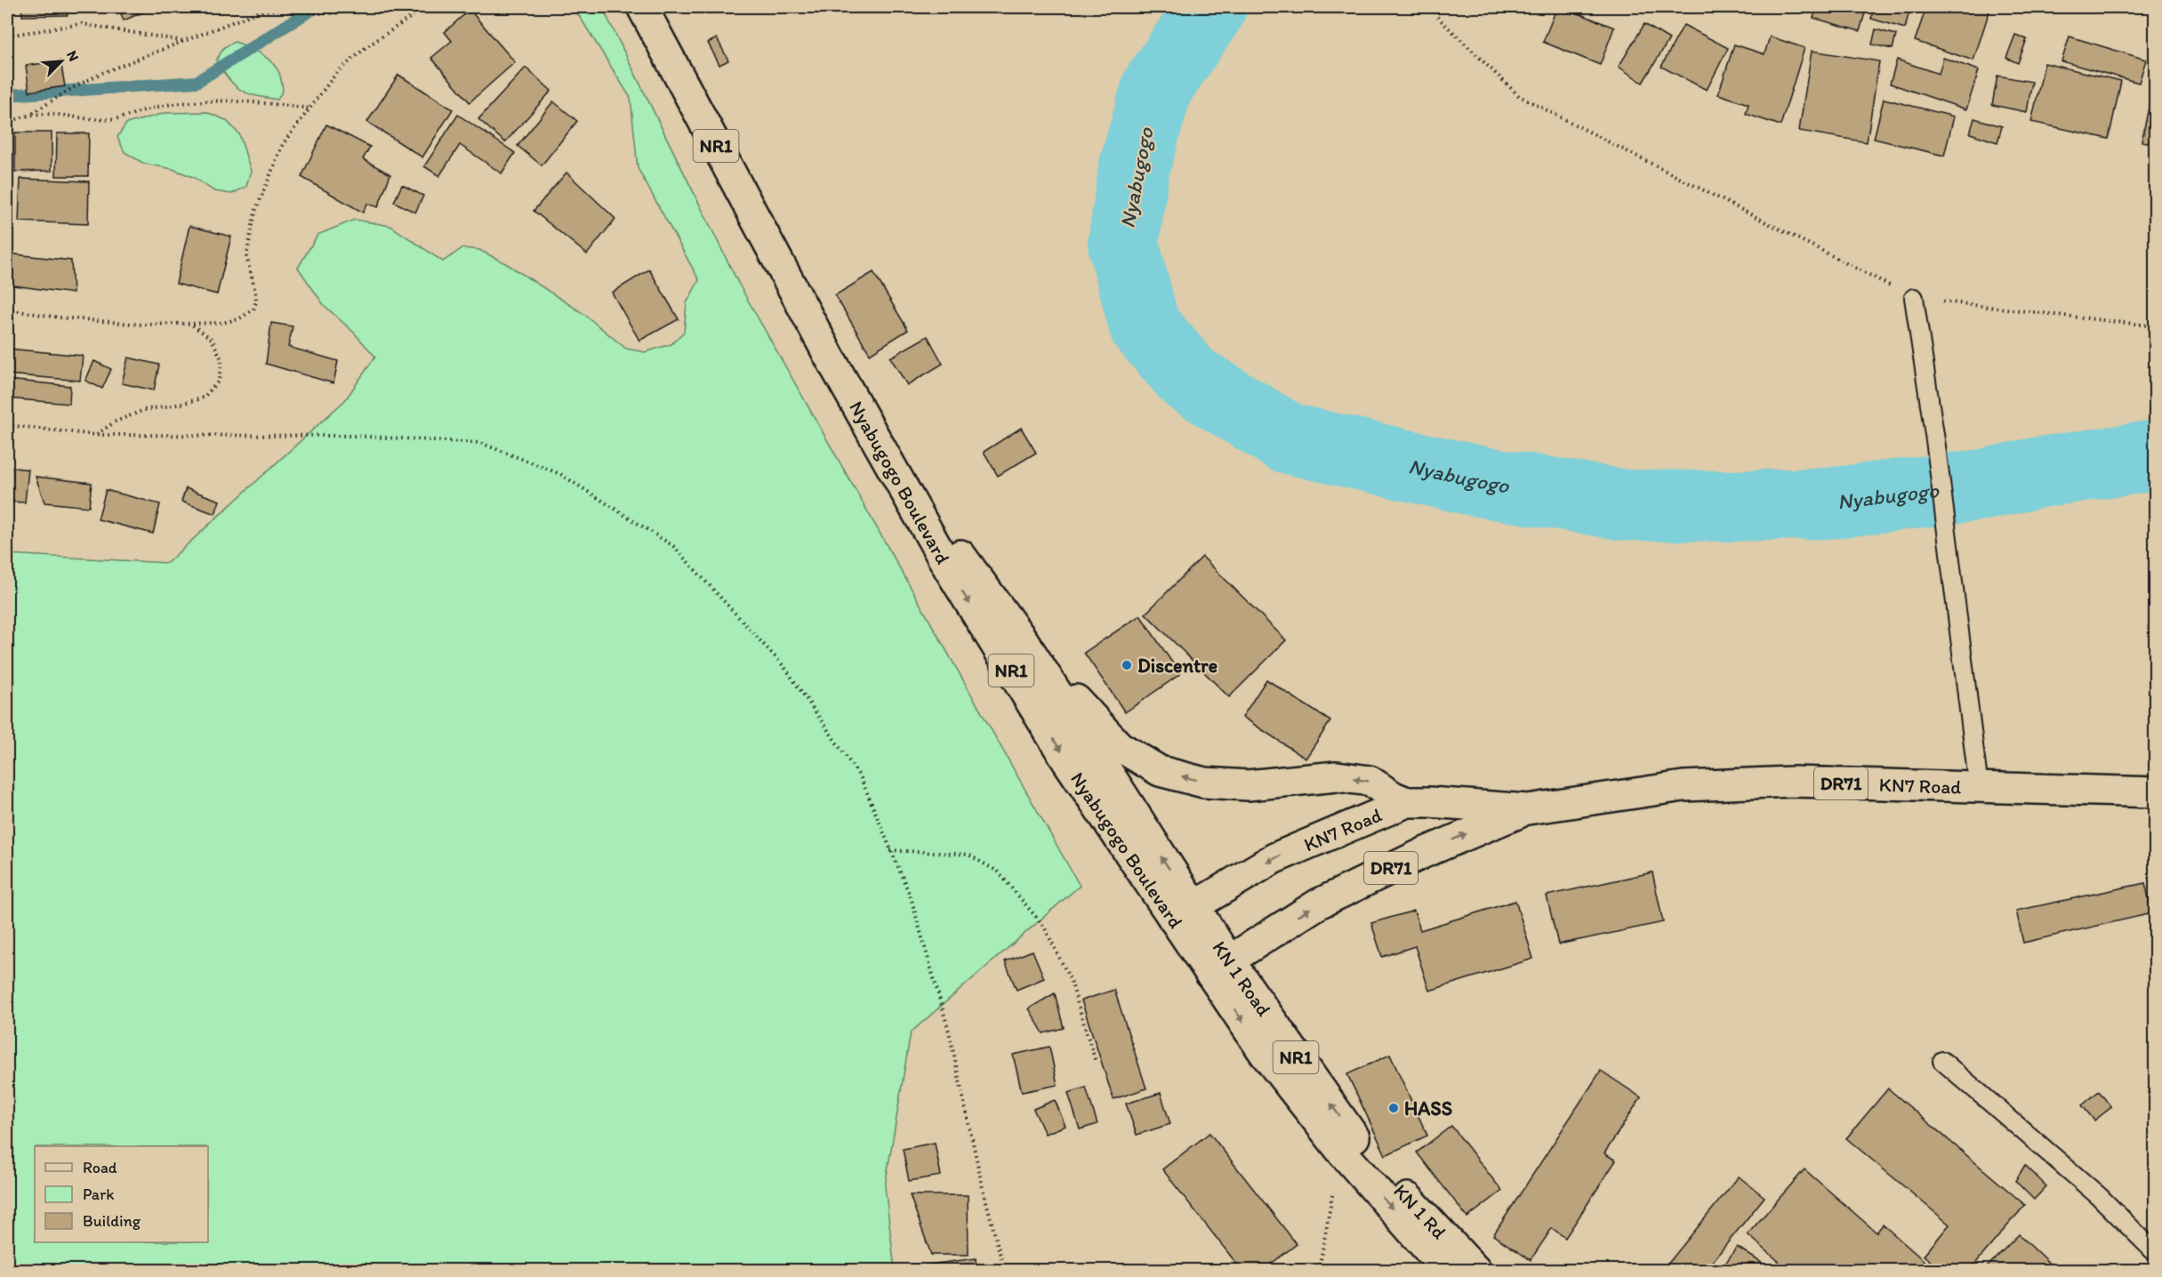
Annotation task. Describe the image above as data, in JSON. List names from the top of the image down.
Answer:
{
  "streets": {
    "main road": [
      "NR1",
      "Nyabugogo Boulevard",
      "DR71",
      "KN7 Road",
      "KN 1 Road",
      "KN 1 Rd"
    ]
  },
  "crossings": [
    ["NR1", "Nyabugogo Boulevard"],
    ["Nyabugogo Boulevard", "KN7 Road"],
    ["Nyabugogo Boulevard", "KN 1 Road"],
    ["KN7 Road", "KN 1 Road"],
    ["KN 1 Road", "KN 1 Rd"]
  ],
  "water": ["Nyabugogo"],
  "places": ["Discentre", "HASS"],
  "legend": ["Road", "Park", "Building"],
  "north": "top right"
}
